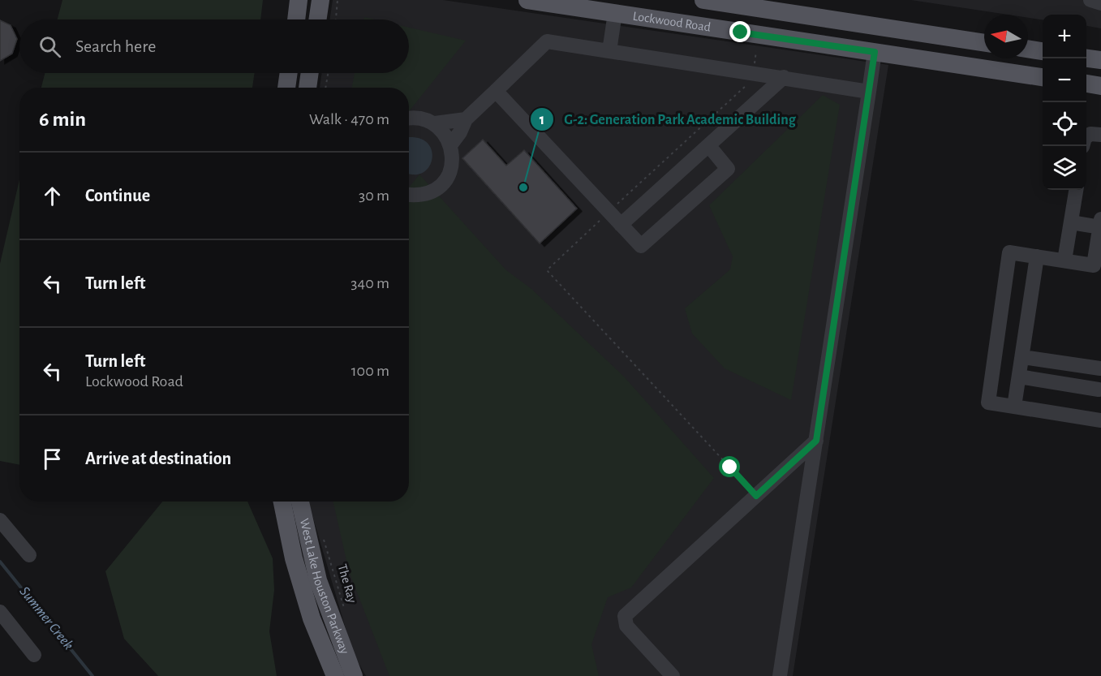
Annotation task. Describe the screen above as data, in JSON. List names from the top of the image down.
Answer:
{
  "streets": {
    "main road": ["Lockwood Road", "West Lake Houston Parkway"],
    "path": ["The Ray"]
  },
  "water": ["Summer Creek"],
  "places": ["G-2: Generation Park Academic Building"],
  "north": "left",
  "page": {
    "map_buttons": ["+", "−"],
    "search": "Search here",
    "heading": ["6 min", "Walk · 470 m"],
    "list": [
      ["Continue", "30 m"],
      ["Turn left", "340 m"],
      ["Turn left", "Lockwood Road", "100 m"],
      "Arrive at destination"
    ]
  }
}
